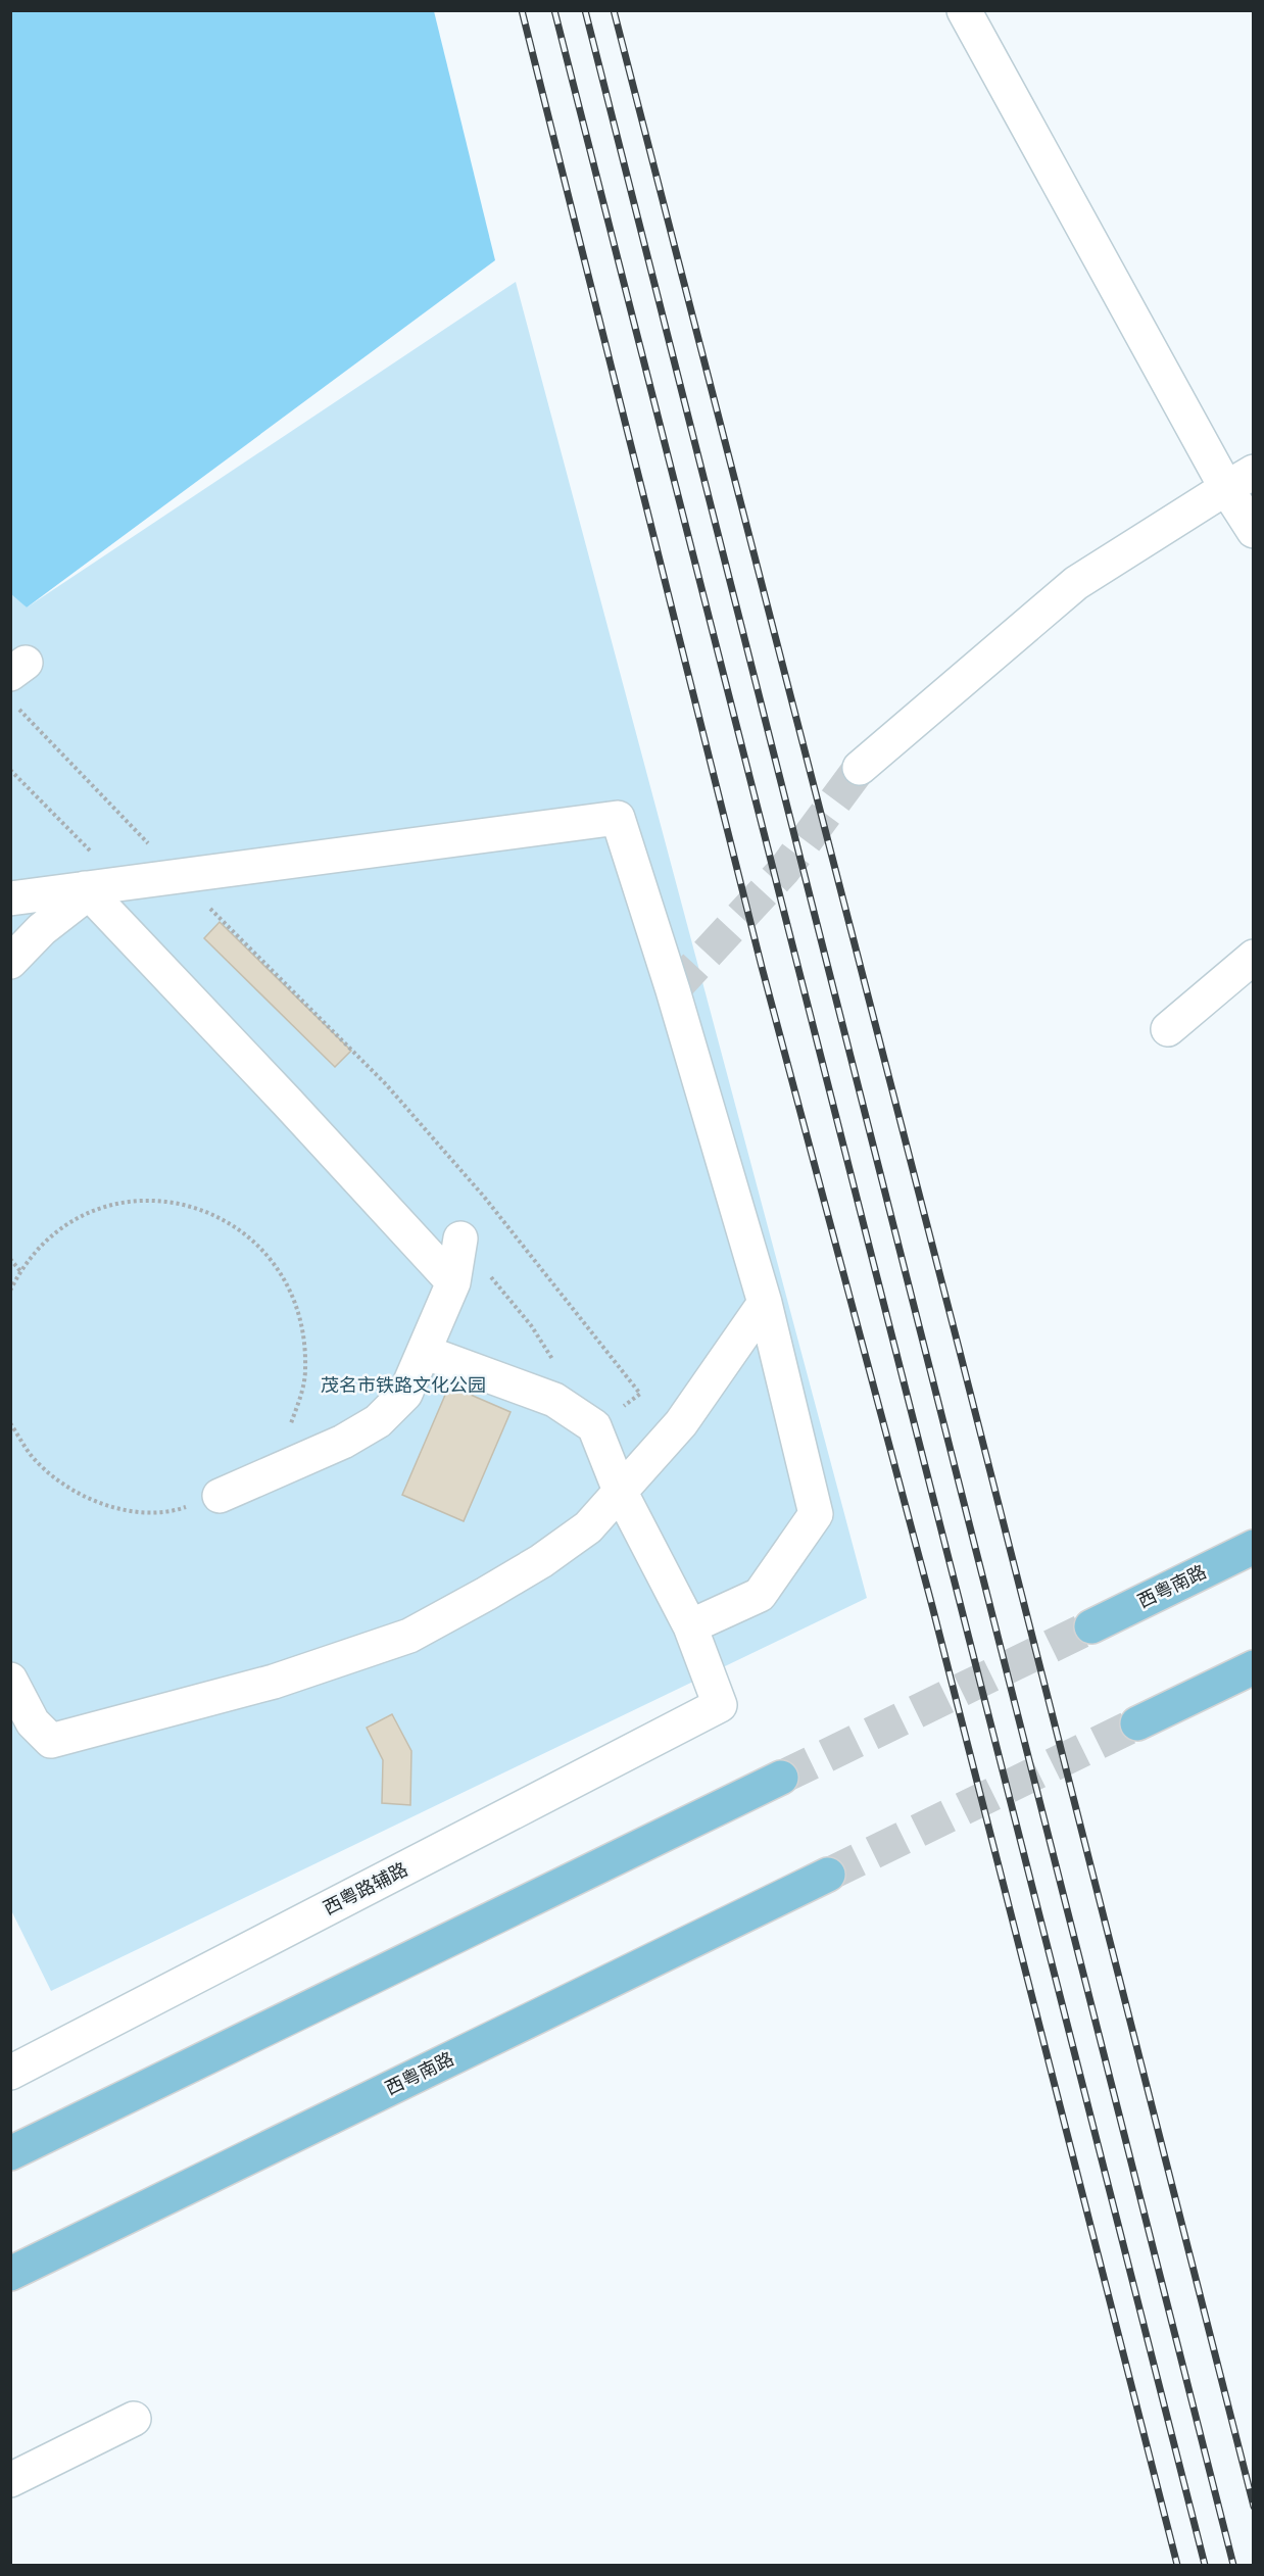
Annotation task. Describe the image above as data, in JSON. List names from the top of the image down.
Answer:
{
  "streets": {
    "main road": ["西粤南路"],
    "street": ["西粤路辅路"]
  },
  "parks": ["茂名市铁路文化公园"]
}
